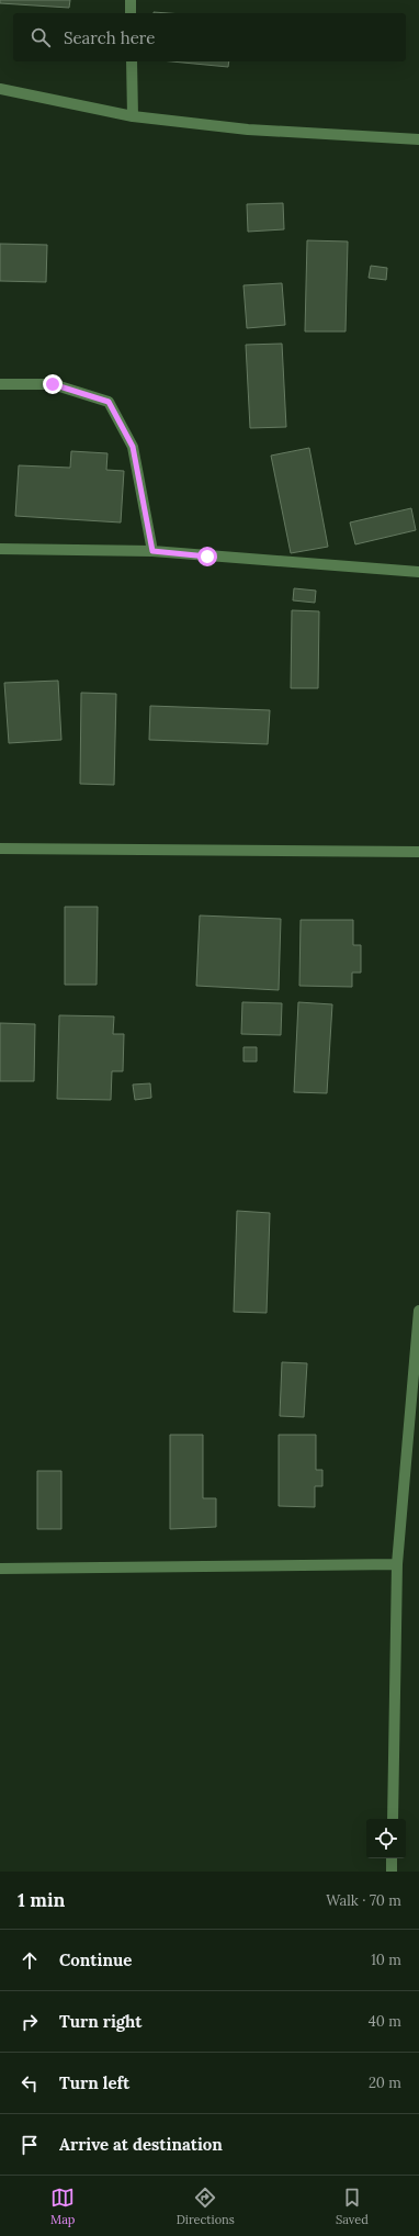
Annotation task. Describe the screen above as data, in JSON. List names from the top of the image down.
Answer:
{
  "page": {
    "search": "Search here",
    "heading": ["1 min", "Walk · 70 m"],
    "list": [
      ["Continue", "10 m"],
      ["Turn right", "40 m"],
      ["Turn left", "20 m"],
      "Arrive at destination"
    ],
    "nav": ["Map", "Directions", "Saved"]
  }
}
